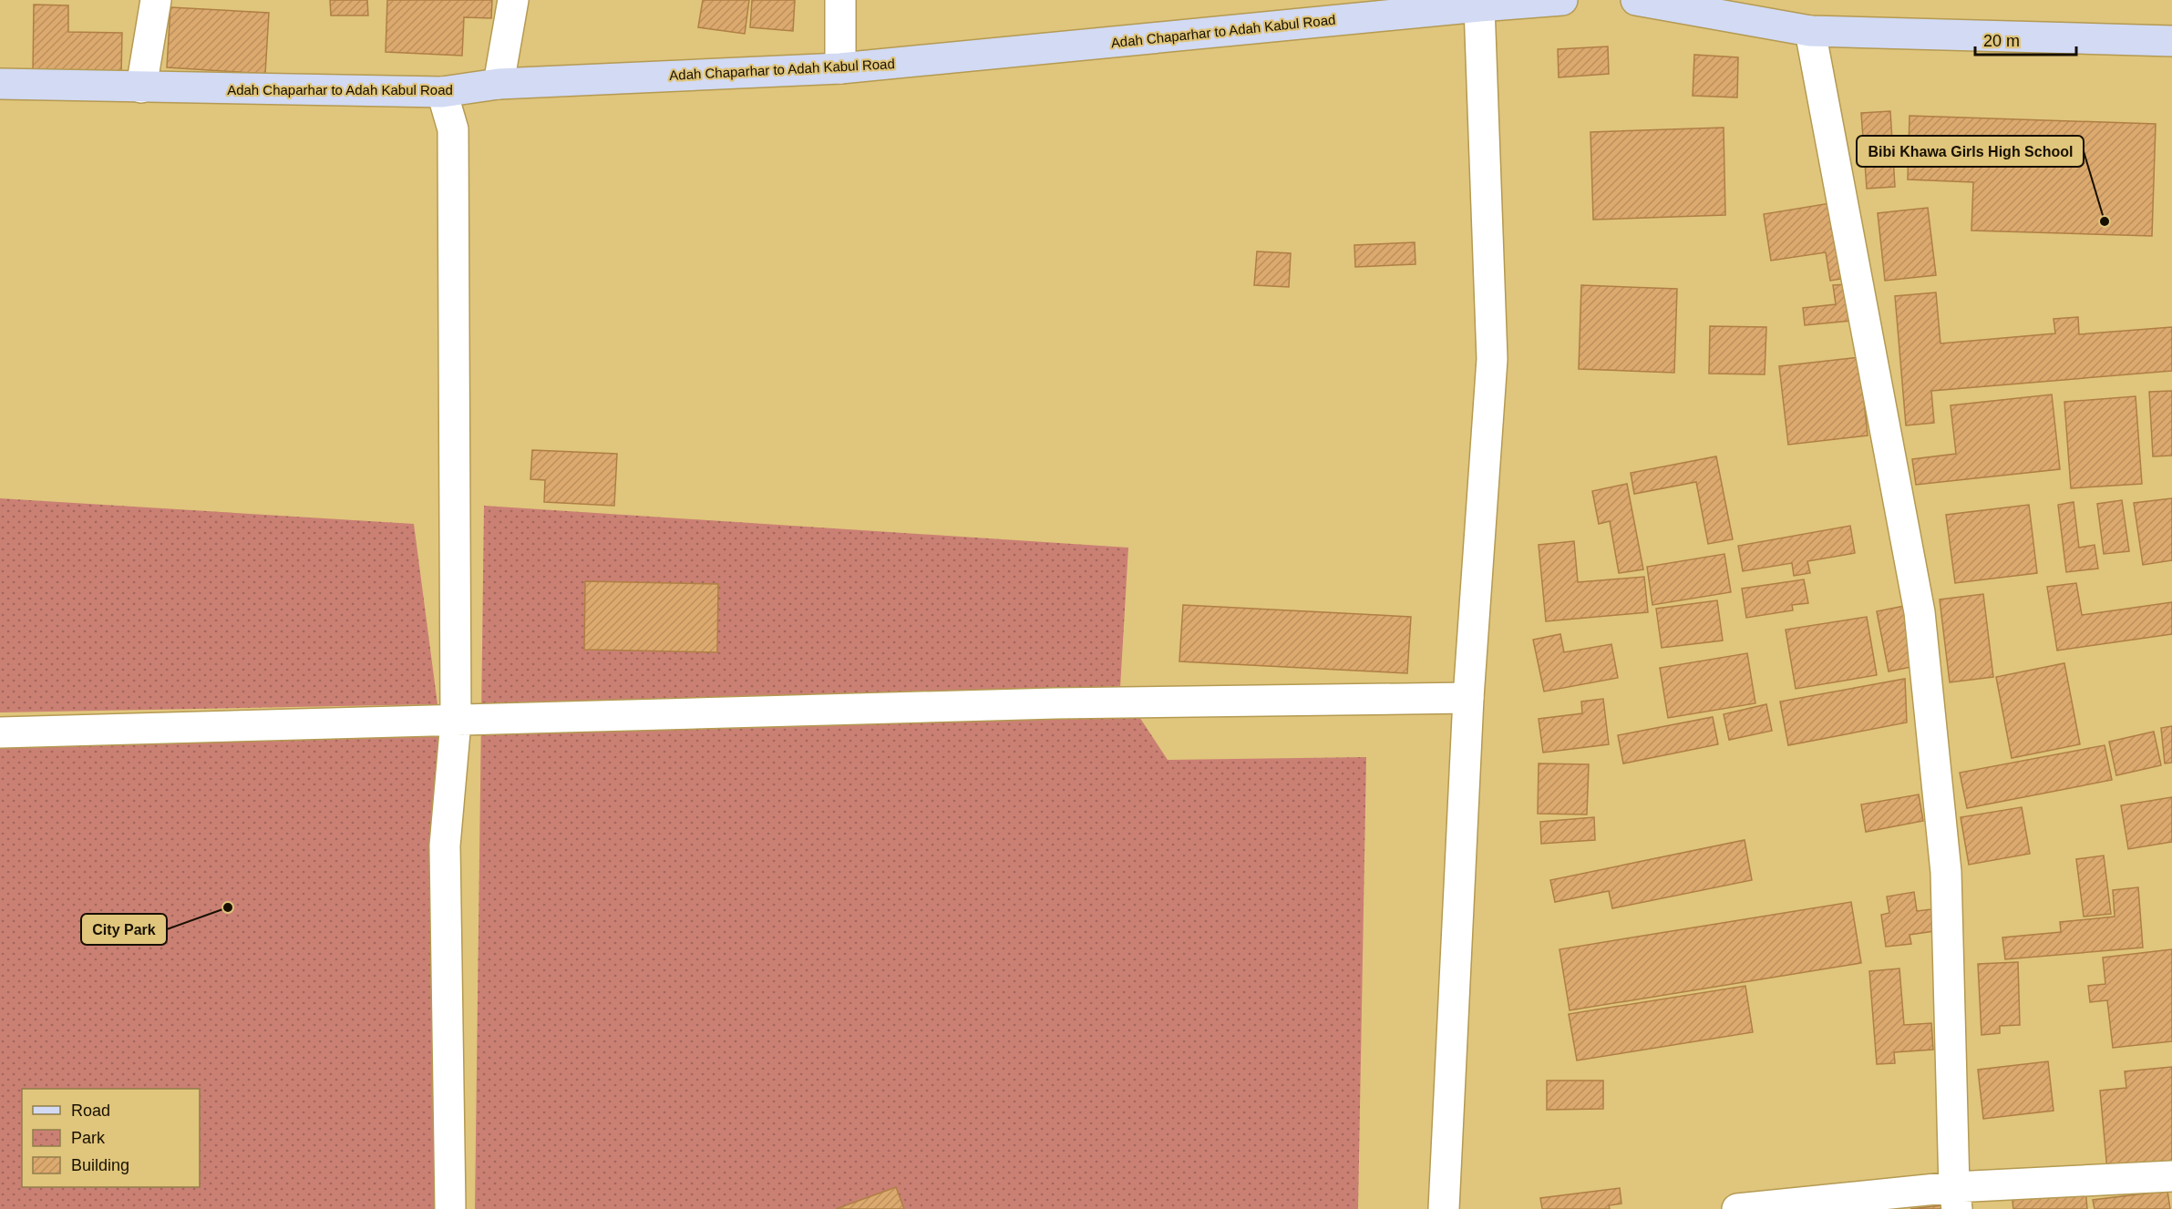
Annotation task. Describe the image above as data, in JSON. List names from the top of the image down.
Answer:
{
  "streets": {
    "main road": ["Adah Chaparhar to Adah Kabul Road"]
  },
  "places": ["Bibi Khawa Girls High School", "City Park"],
  "legend": ["Road", "Park", "Building"],
  "scale_bar": "20 m"
}
